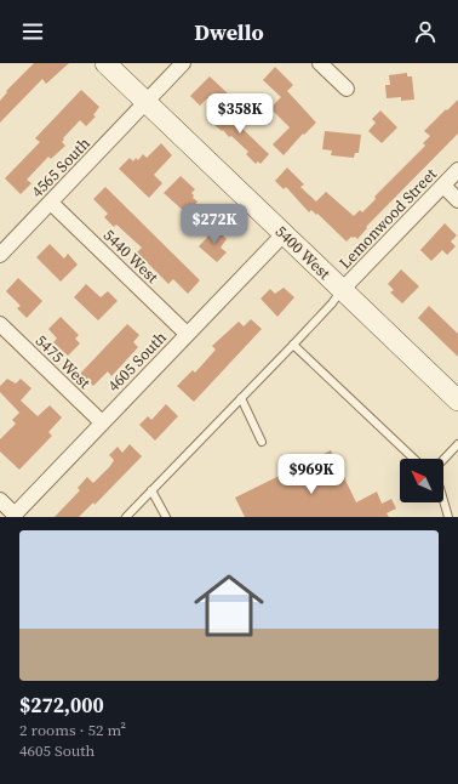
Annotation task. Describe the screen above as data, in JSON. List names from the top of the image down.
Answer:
{
  "streets": {
    "street": [
      "4565 South",
      "Lemonwood Street",
      "5400 West",
      "5440 West",
      "5475 West",
      "4605 South"
    ]
  },
  "crossings": [
    ["4565 South", "5400 West"],
    ["4565 South", "5440 West"],
    ["Lemonwood Street", "5400 West"],
    ["5400 West", "4605 South"],
    ["5440 West", "4605 South"],
    ["5475 West", "4605 South"]
  ],
  "north": "top left",
  "page": {
    "header": "Dwello",
    "price": ["$358K", "$272K", "$969K"],
    "list": [
      {
        "name": "$272,000",
        "note": "2 rooms · 52 m² · 4605 South"
      }
    ]
  }
}
